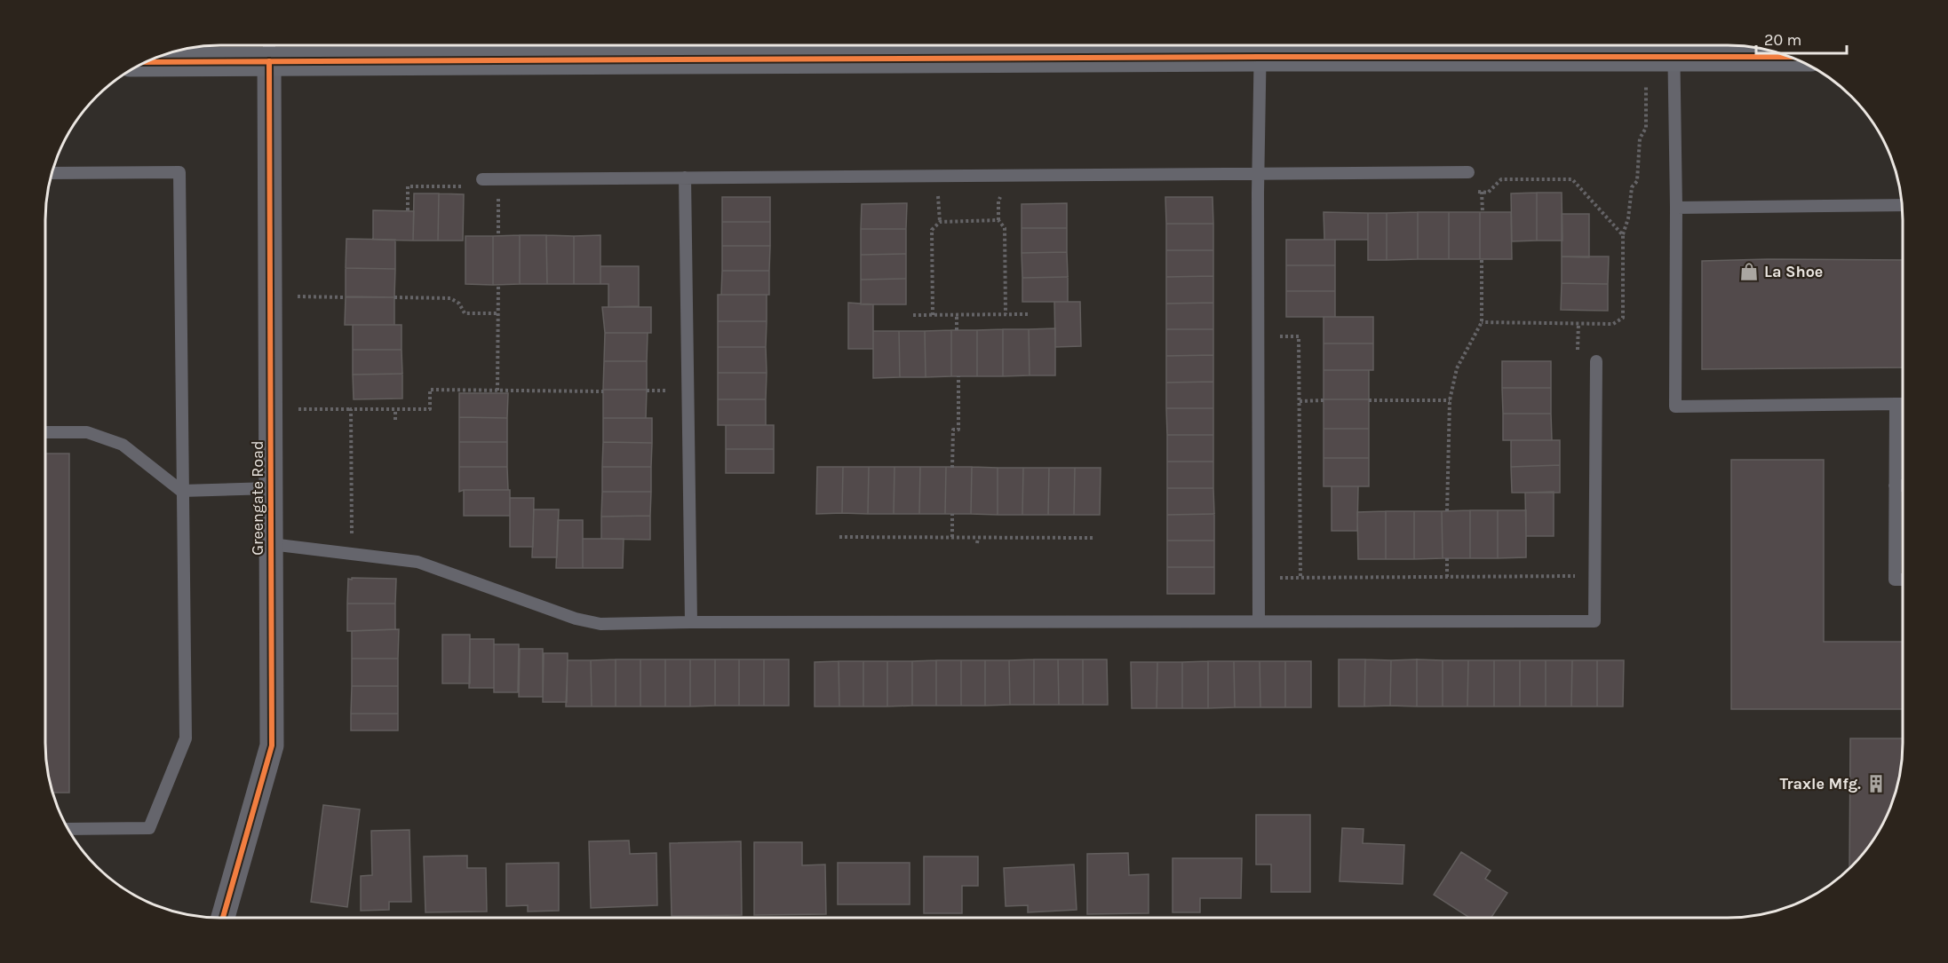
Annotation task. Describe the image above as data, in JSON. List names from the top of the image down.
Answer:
{
  "streets": {
    "street": ["Greengate Road"]
  },
  "places": {
    "shop": ["La Shoe"],
    "building": ["Traxle Mfg."]
  },
  "scale_bar": "20 m"
}
